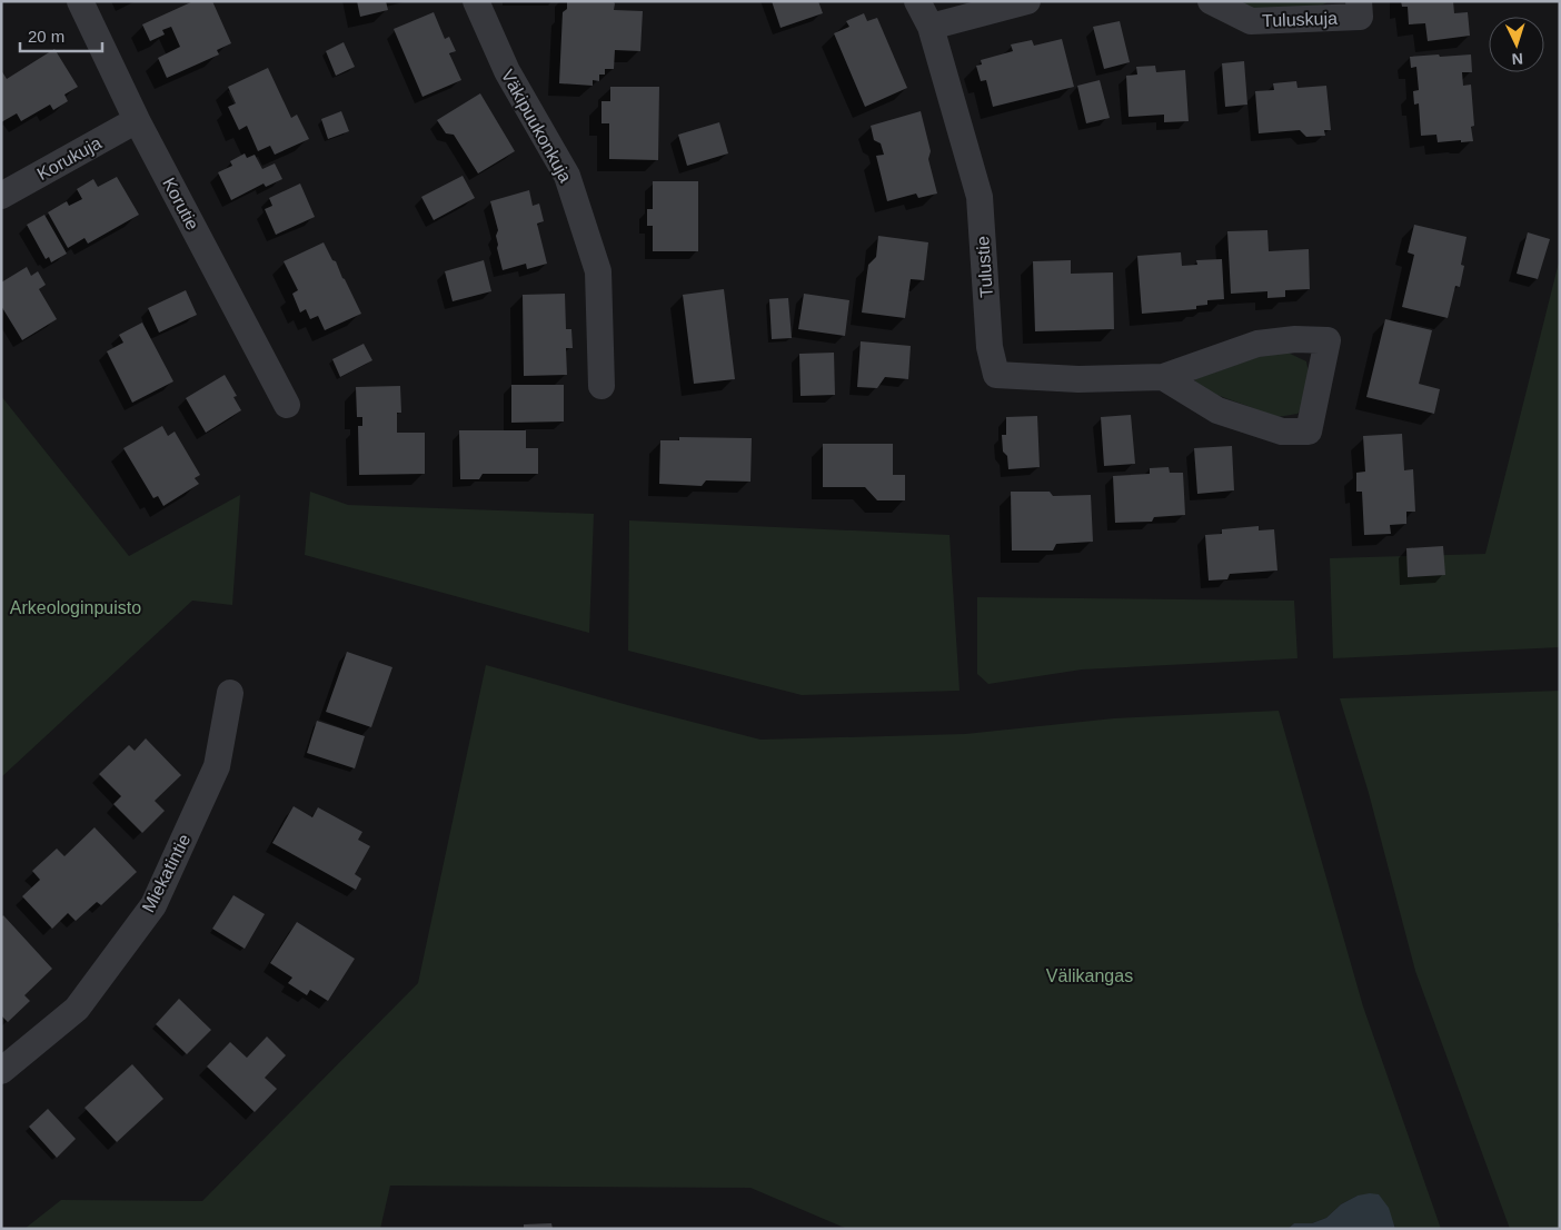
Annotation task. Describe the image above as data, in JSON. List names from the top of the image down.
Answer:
{
  "streets": {
    "street": [
      "Tuluskuja",
      "Väkipuukonkuja",
      "Korukuja",
      "Korutie",
      "Tulustie",
      "Miekatintie"
    ]
  },
  "crossings": [
    ["Korukuja", "Korutie"]
  ],
  "parks": ["Arkeologinpuisto", "Välikangas"],
  "scale_bar": "20 m",
  "north": "bottom"
}
